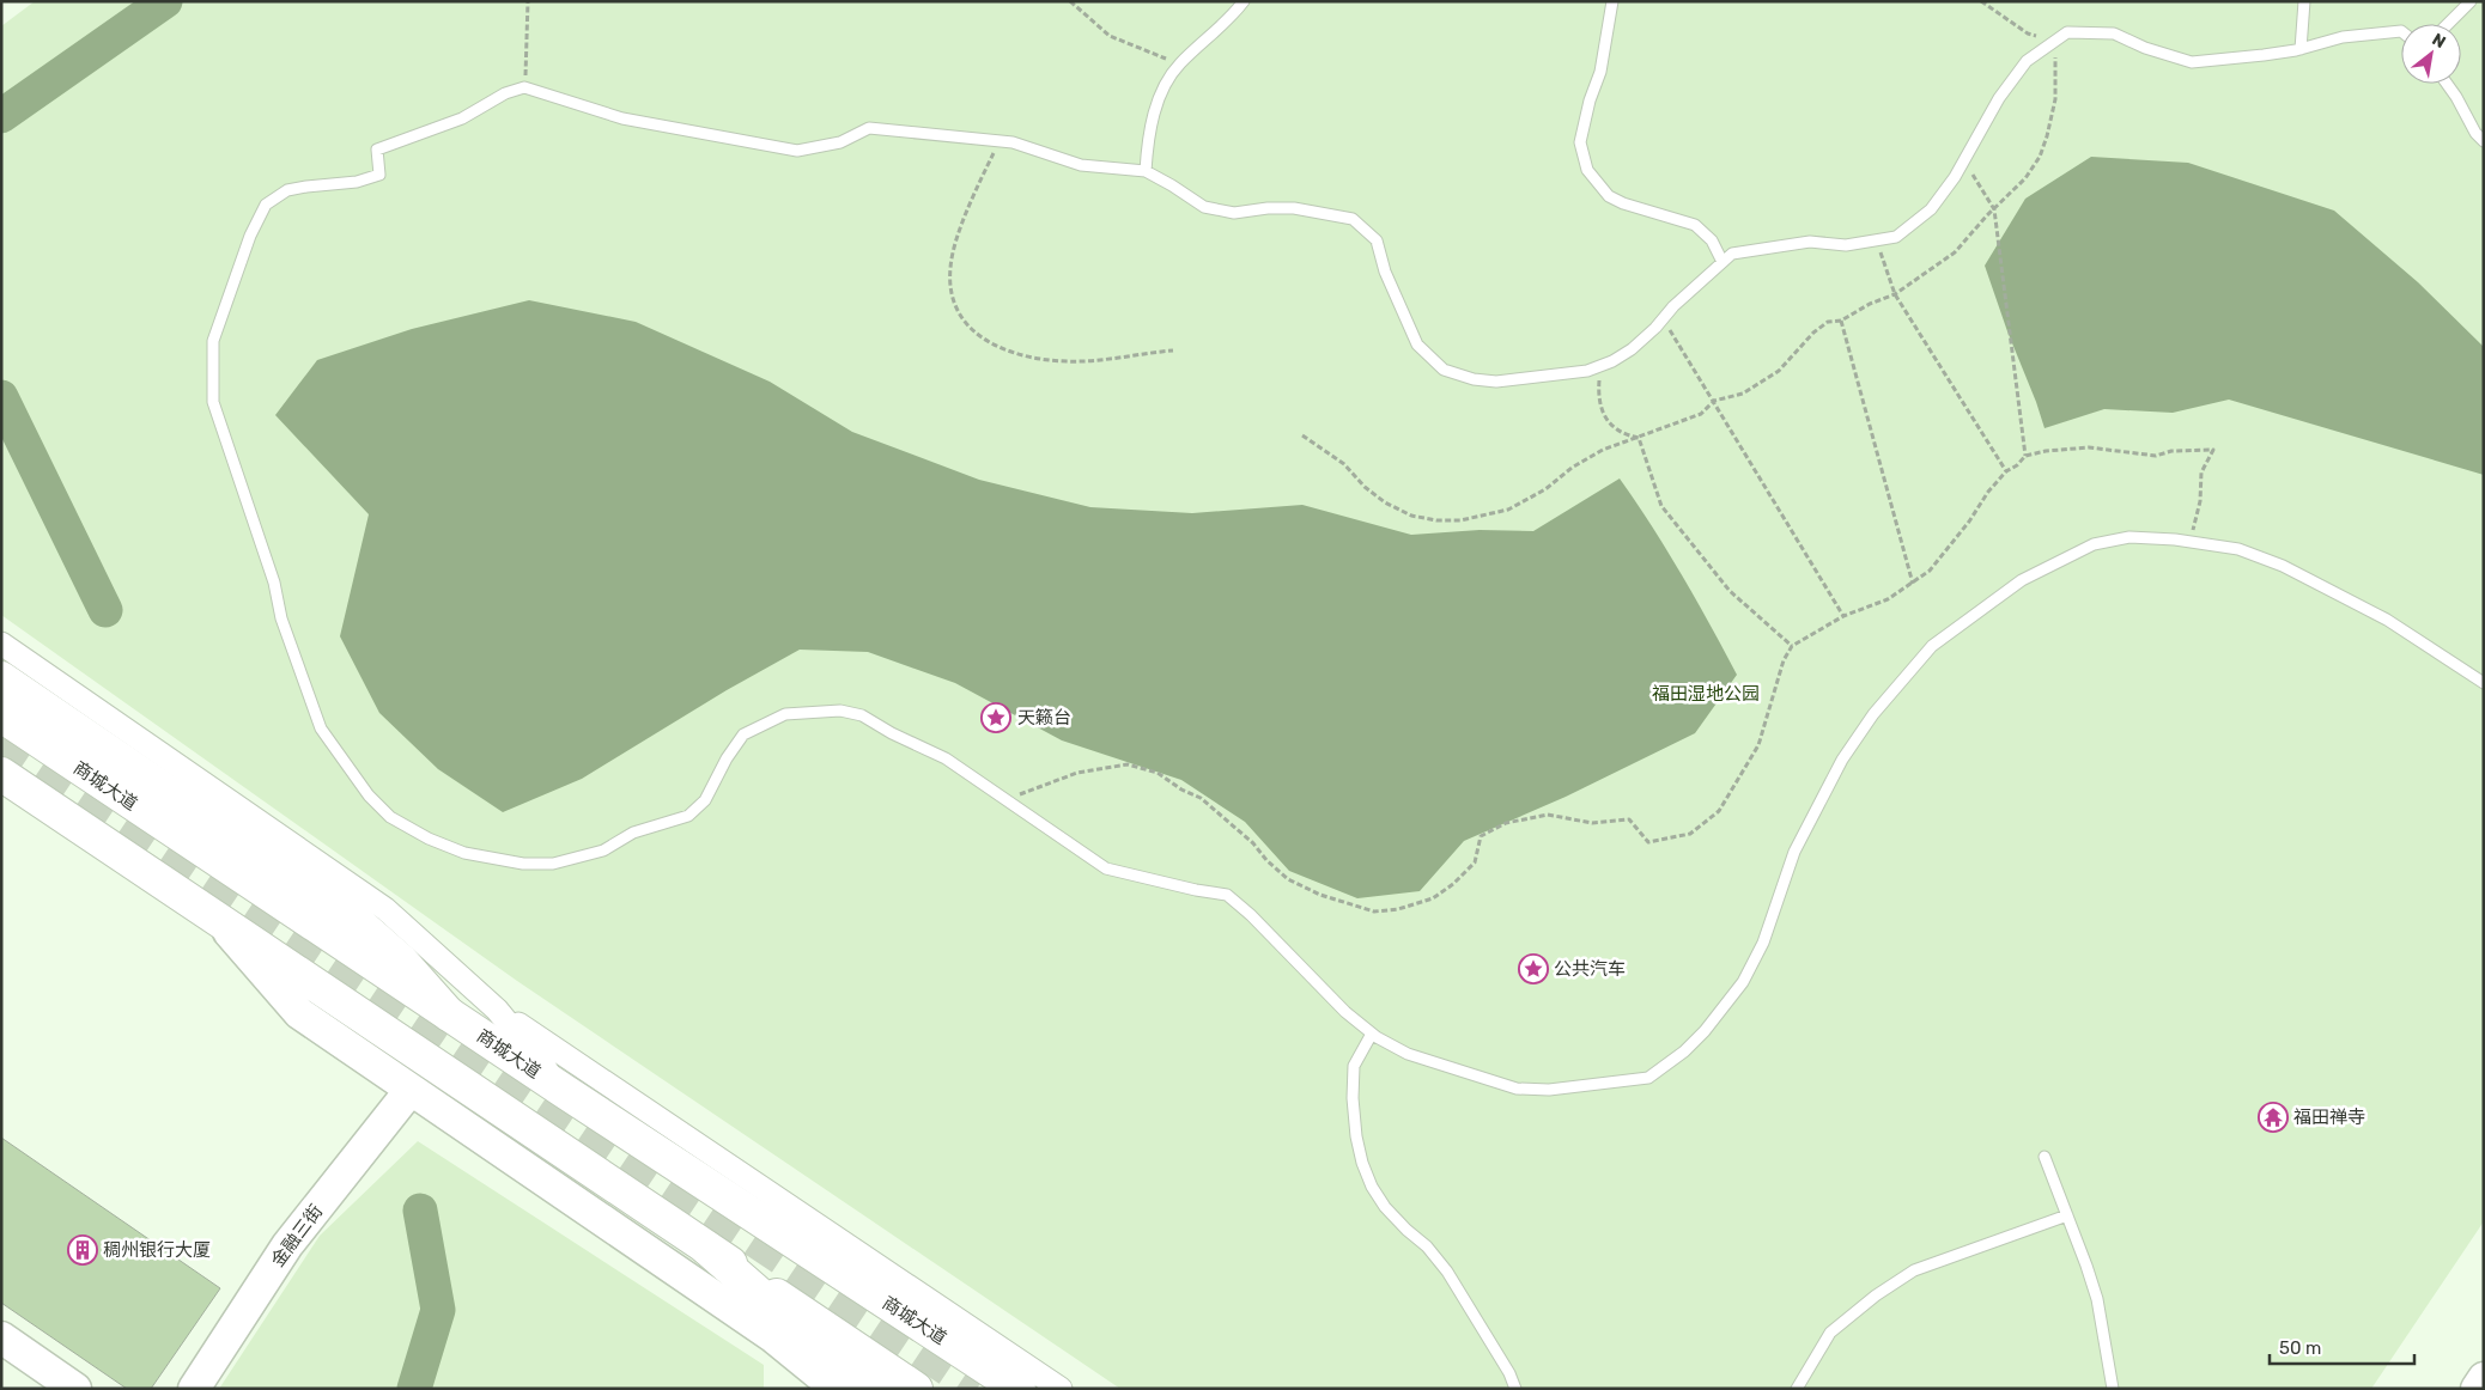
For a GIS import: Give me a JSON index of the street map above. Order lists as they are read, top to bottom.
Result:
{
  "streets": {
    "main road": ["商城大道"],
    "street": ["金融三街"]
  },
  "parks": ["福田湿地公园"],
  "places": {
    "place": ["天籁台", "公共汽车"],
    "temple": ["福田禅寺"],
    "building": ["稠州银行大厦"]
  },
  "scale_bar": "50 m",
  "north": "top right"
}
